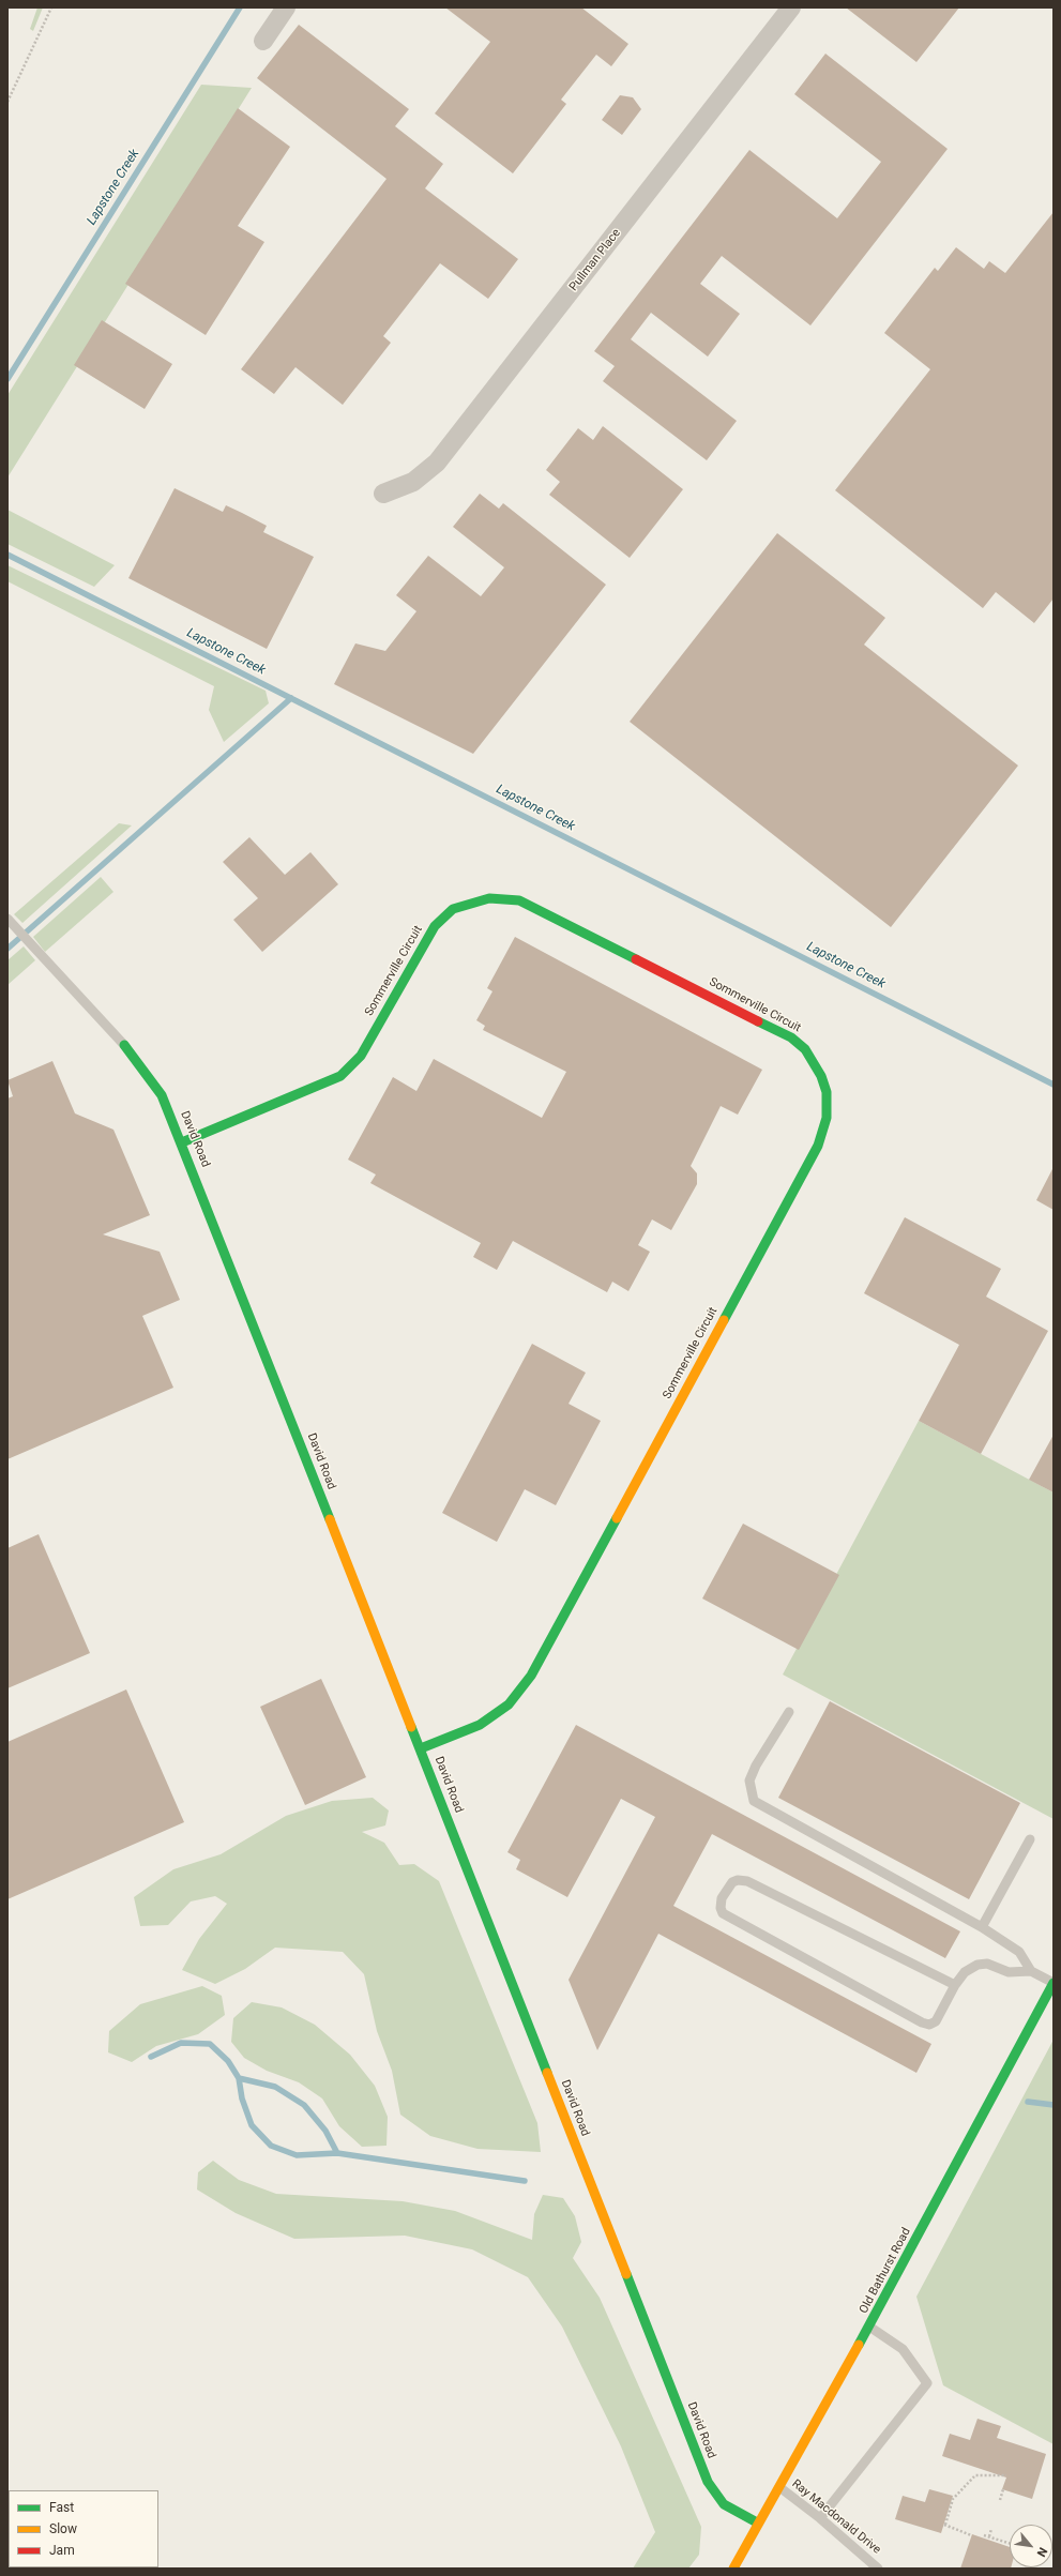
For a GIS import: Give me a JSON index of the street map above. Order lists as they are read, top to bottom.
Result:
{
  "streets": {
    "street": [
      "Pullman Place",
      "Sommerville Circuit",
      "David Road",
      "Old Bathurst Road"
    ],
    "lane": ["Ray Macdonald Drive"]
  },
  "crossings": [
    ["Sommerville Circuit", "David Road"],
    ["David Road", "Old Bathurst Road"],
    ["Old Bathurst Road", "Ray Macdonald Drive"]
  ],
  "water": ["Lapstone Creek"],
  "legend": ["Fast", "Slow", "Jam"],
  "north": "bottom right"
}
